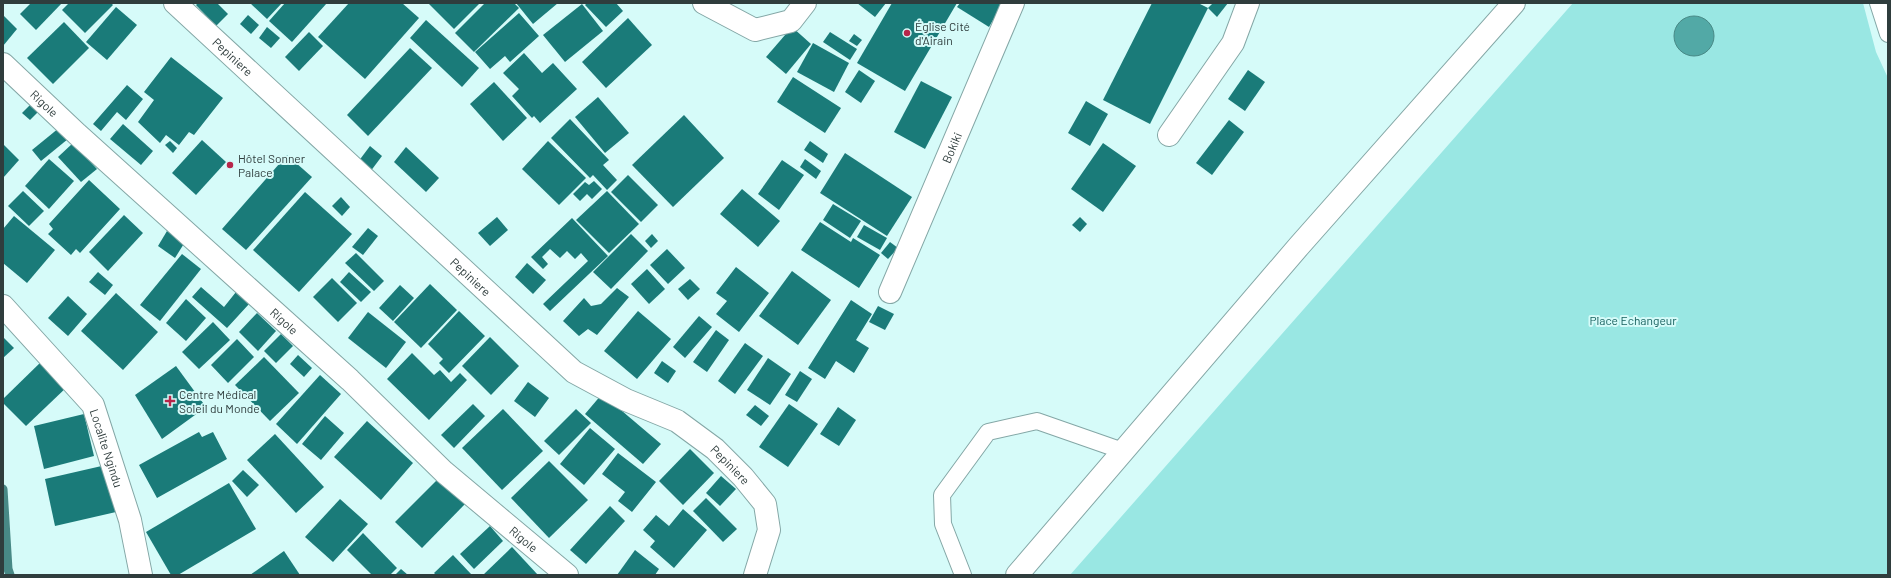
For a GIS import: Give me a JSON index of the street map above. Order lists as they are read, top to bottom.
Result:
{
  "streets": {
    "main road": [
      "Pepiniere",
      "Rigole",
      "Bokiki",
      "Localite Ngindu"
    ]
  },
  "parks": ["Place Echangeur"],
  "places": {
    "other": ["Église Cité d'Airain", "Hôtel Sonner Palace"],
    "health": ["Centre Médical Soleil du Monde"]
  }
}
